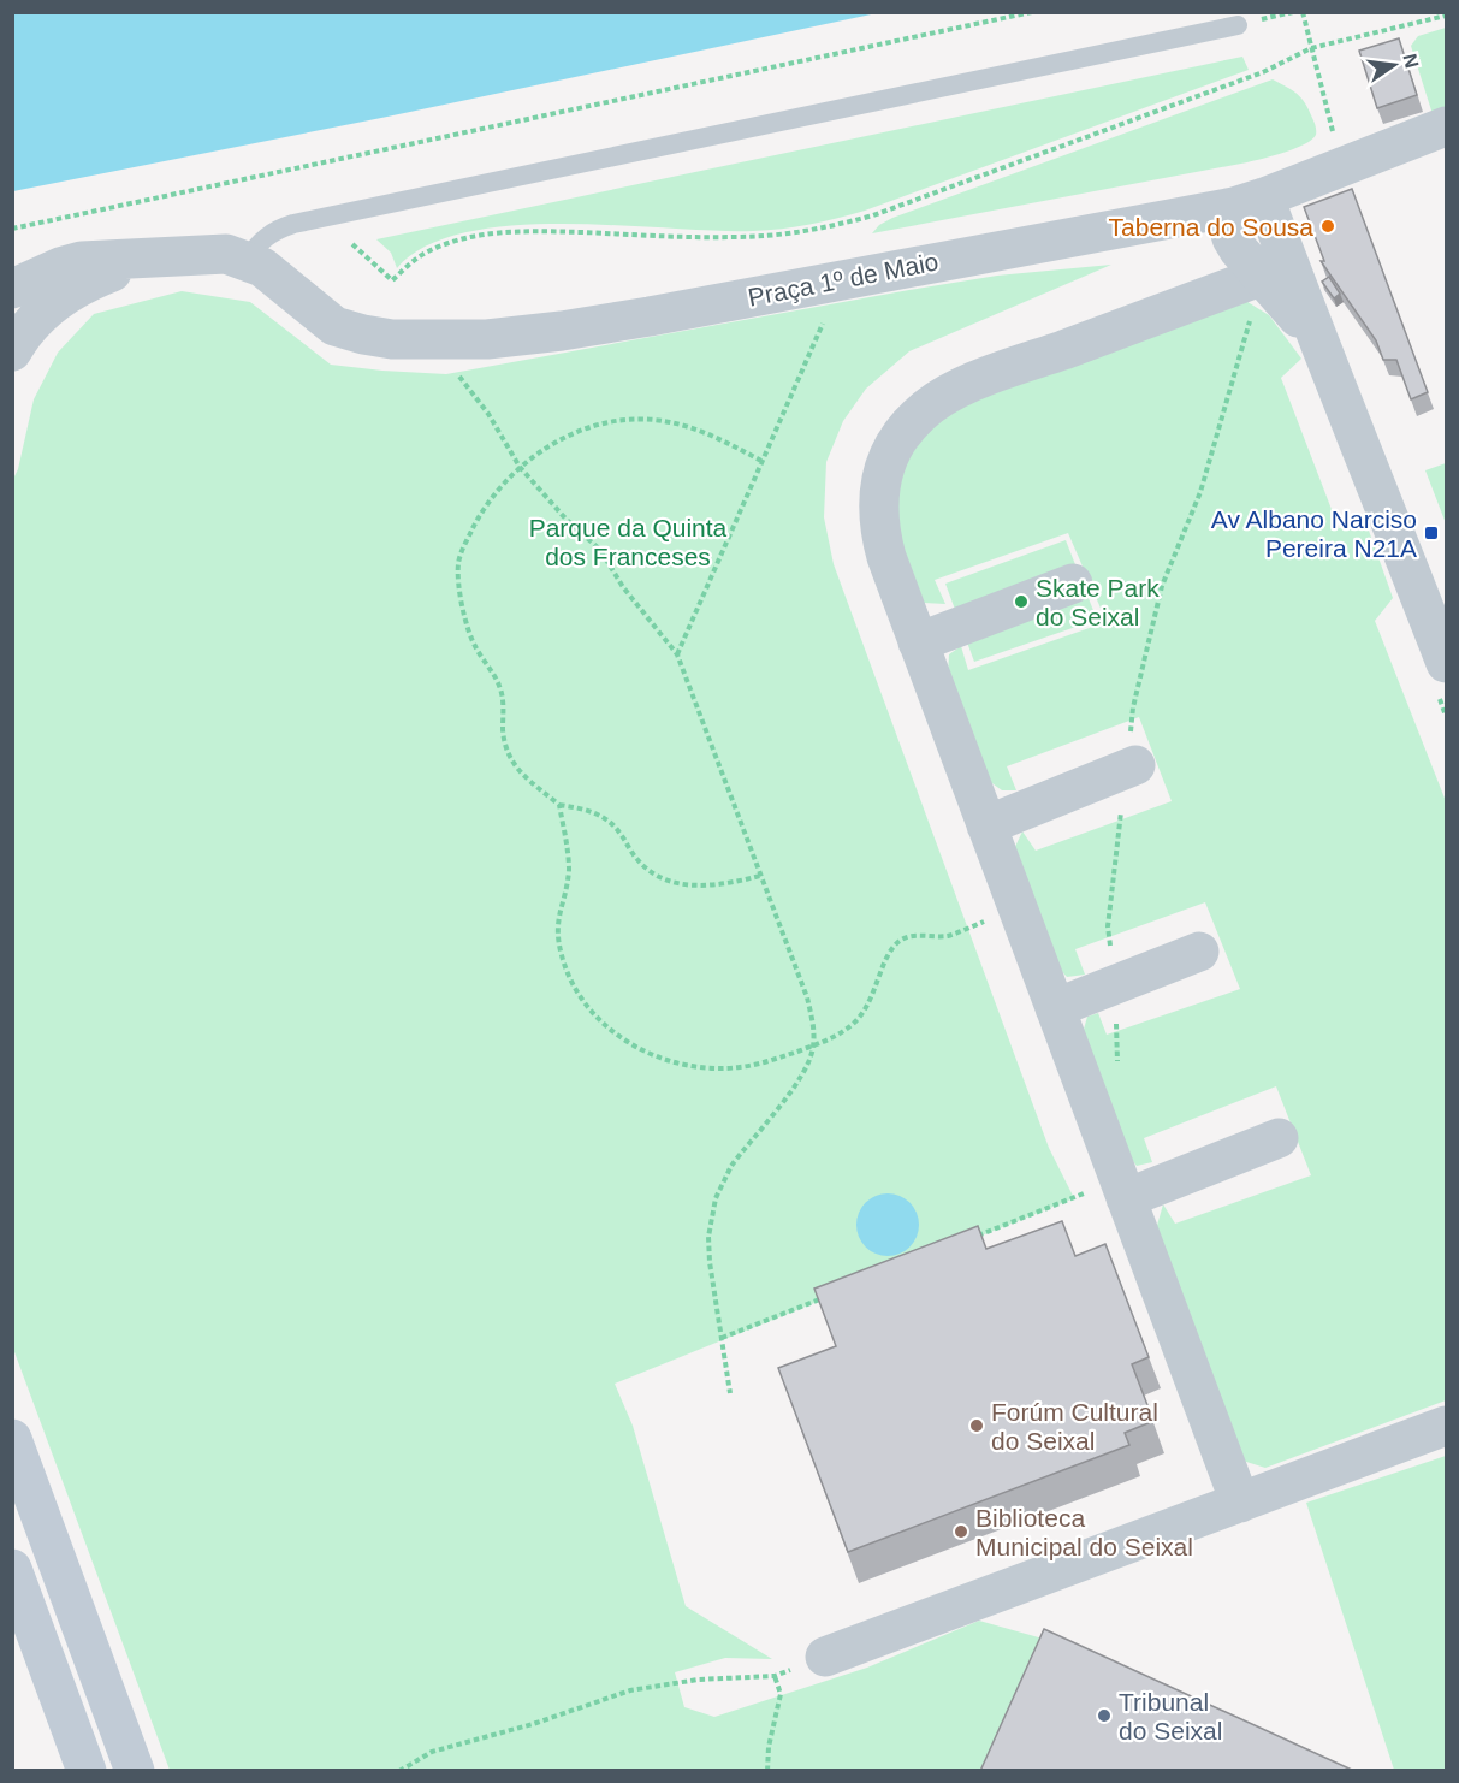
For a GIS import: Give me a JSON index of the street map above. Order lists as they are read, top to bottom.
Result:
{
  "streets": {
    "street": ["Praça 1º de Maio"]
  },
  "parks": ["Parque da Quinta dos Franceses"],
  "places": {
    "other": [
      "Taberna do Sousa",
      "Skate Park do Seixal",
      "Forúm Cultural do Seixal",
      "Biblioteca Municipal do Seixal",
      "Tribunal do Seixal"
    ],
    "transit": ["Av Albano Narciso Pereira N21A"]
  },
  "north": "right"
}
